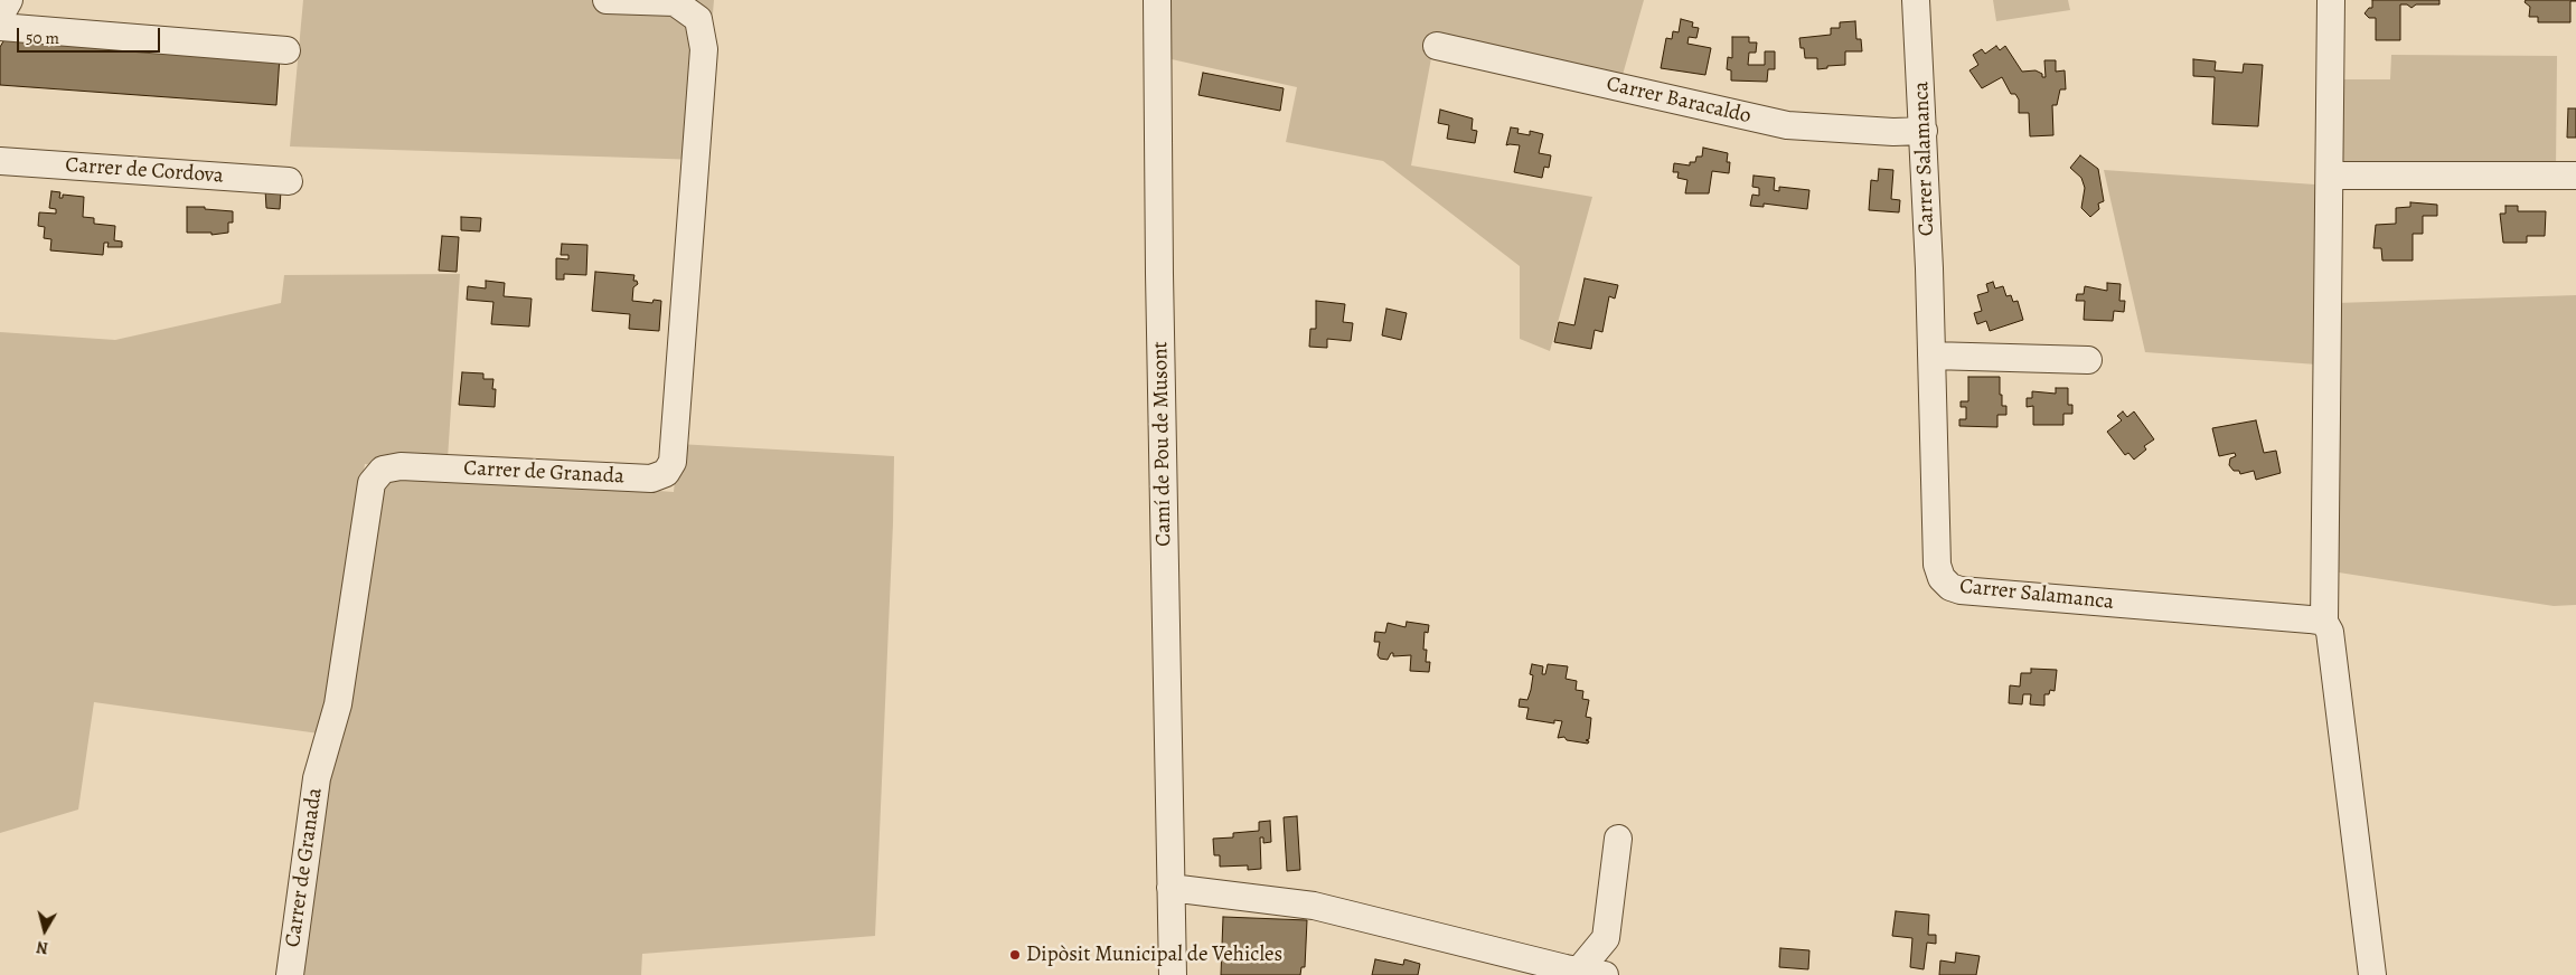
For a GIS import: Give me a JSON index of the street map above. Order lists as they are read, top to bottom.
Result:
{
  "streets": {
    "street": [
      "Carrer Baracaldo",
      "Carrer Salamanca",
      "Carrer de Cordova",
      "Camí de Pou de Musont",
      "Carrer de Granada"
    ]
  },
  "crossings": [
    ["Carrer Baracaldo", "Carrer Salamanca"]
  ],
  "places": ["Dipòsit Municipal de Vehicles"],
  "scale_bar": "50 m",
  "north": "bottom"
}
